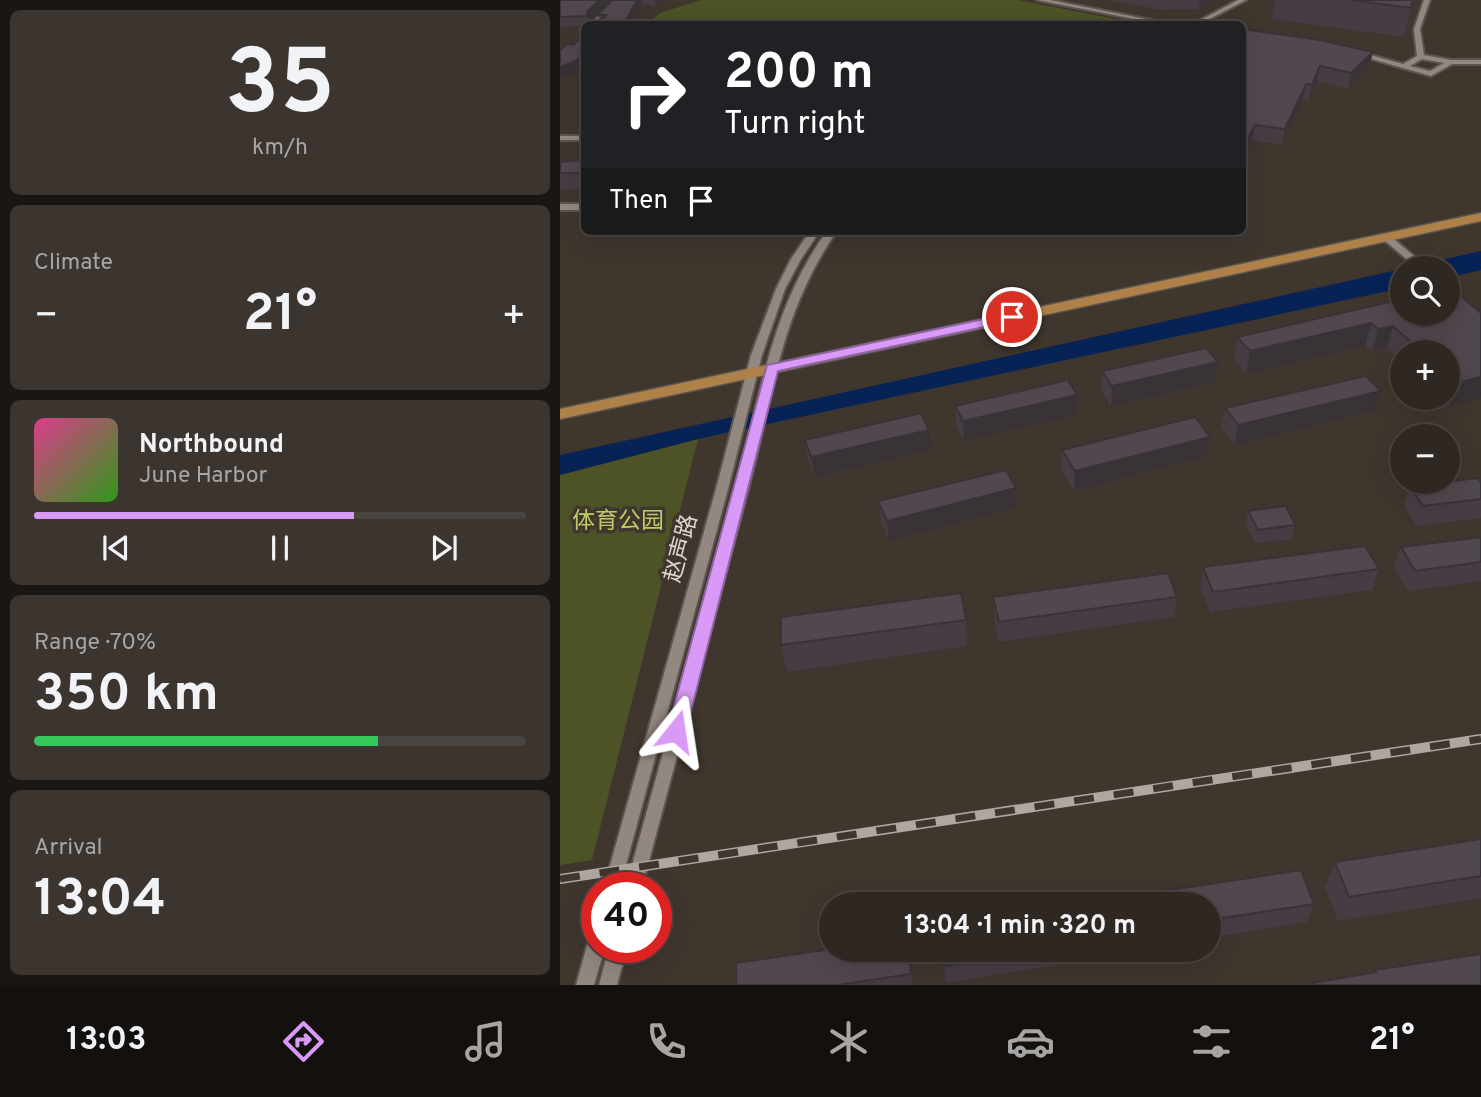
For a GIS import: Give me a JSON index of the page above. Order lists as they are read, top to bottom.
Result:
{
  "streets": {
    "street": ["赵声路"]
  },
  "parks": ["体育公园"],
  "page": {
    "tile": [
      ["35", "km/h"],
      "Climate",
      ["Range · 70%", "350 km"],
      ["Arrival", "13:04"]
    ],
    "turn": ["200 m", "Turn right"],
    "then": "Then",
    "map_buttons": ["+", "−"],
    "heat": ["−", "21°", "+"],
    "song": ["Northbound", "June Harbor"],
    "limit": "40",
    "trip": "13:04 · 1 min · 320 m",
    "tabs": ["13:03", "21°"]
  }
}
